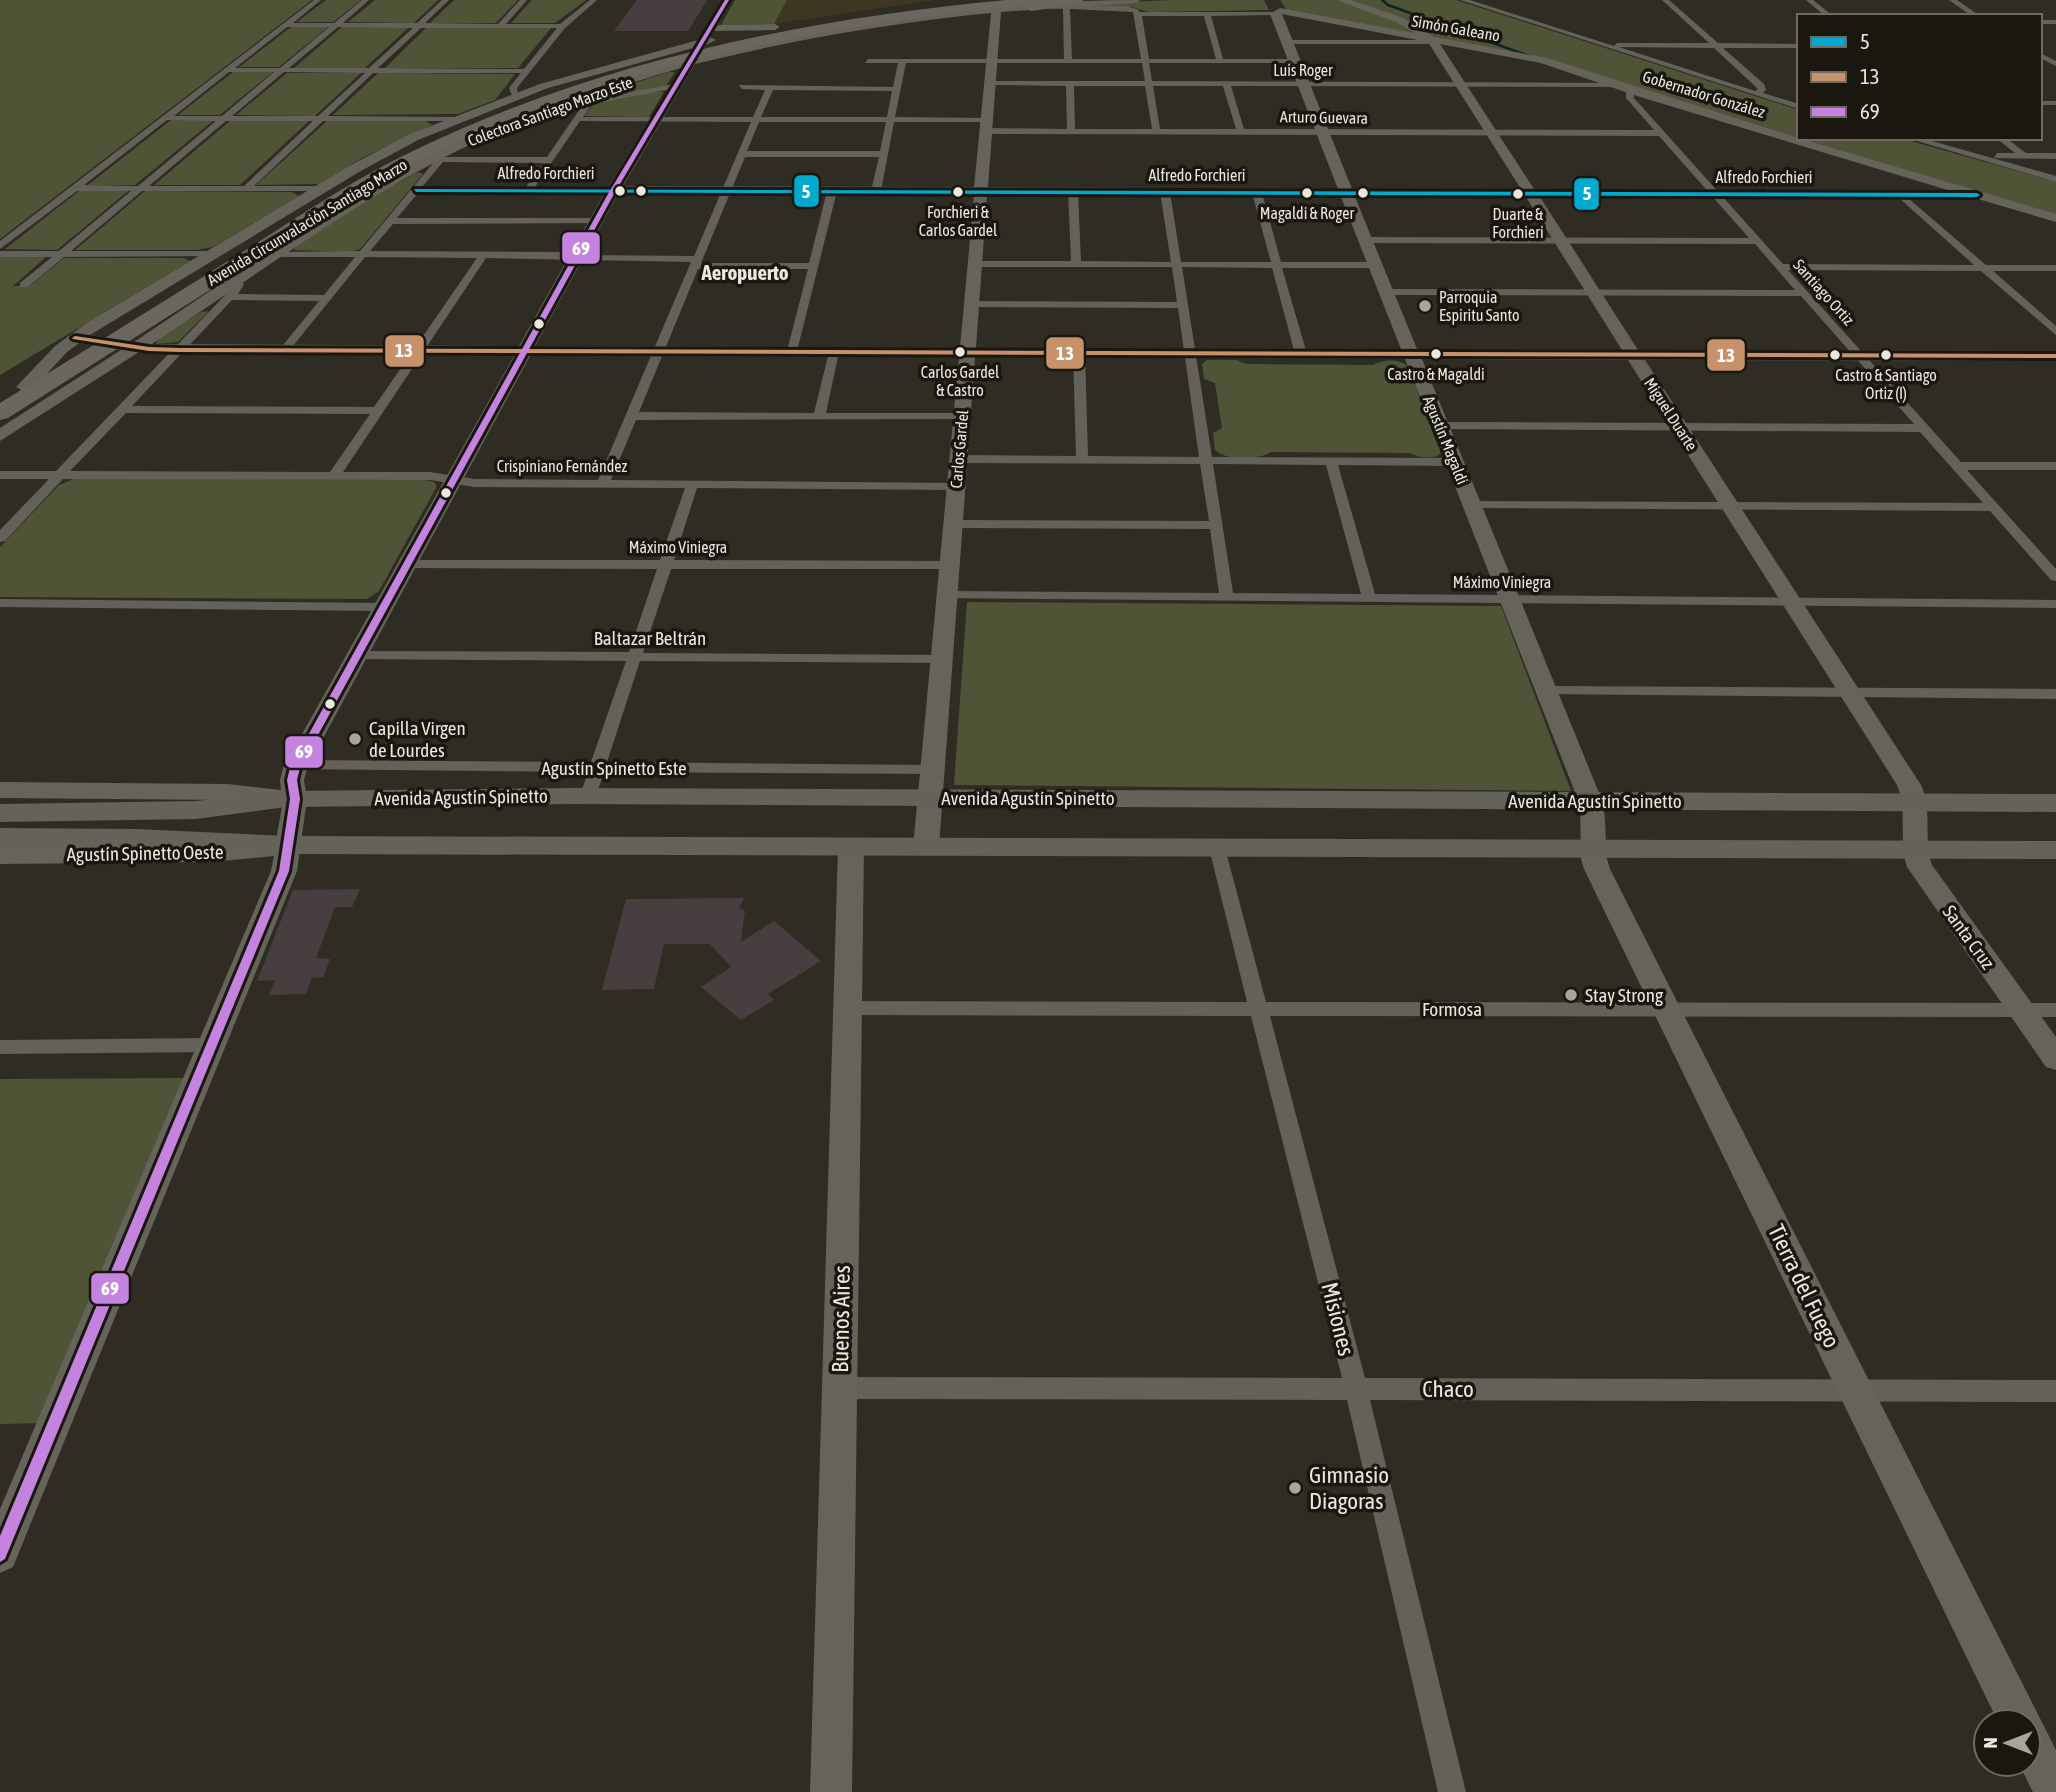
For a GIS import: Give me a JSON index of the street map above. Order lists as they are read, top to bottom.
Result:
{
  "streets": {
    "highway": ["Avenida Circunvalación Santiago Marzo"],
    "main road": ["Avenida Agustín Spinetto"],
    "street": [
      "Simón Galeano",
      "Luis Roger",
      "Gobernador González",
      "Colectora Santiago Marzo Este",
      "Arturo Guevara",
      "Alfredo Forchieri",
      "Santiago Ortiz",
      "Miguel Duarte",
      "Agustín Magaldi",
      "Carlos Gardel",
      "Crispiniano Fernández",
      "Máximo Viniegra",
      "Baltazar Beltrán",
      "Agustín Spinetto Este",
      "Agustín Spinetto Oeste",
      "Santa Cruz",
      "Formosa",
      "Tierra del Fuego",
      "Buenos Aires",
      "Misiones",
      "Chaco"
    ]
  },
  "crossings": [
    ["Simón Galeano", "Gobernador González"],
    ["Simón Galeano", "Miguel Duarte"],
    ["Simón Galeano", "Agustín Magaldi"],
    ["Luis Roger", "Gobernador González"],
    ["Luis Roger", "Miguel Duarte"],
    ["Luis Roger", "Agustín Magaldi"],
    ["Luis Roger", "Carlos Gardel"],
    ["Gobernador González", "Alfredo Forchieri"],
    ["Gobernador González", "Santiago Ortiz"],
    ["Colectora Santiago Marzo Este", "Avenida Circunvalación Santiago Marzo"],
    ["Colectora Santiago Marzo Este", "Carlos Gardel"],
    ["Arturo Guevara", "Santiago Ortiz"],
    ["Arturo Guevara", "Miguel Duarte"],
    ["Arturo Guevara", "Agustín Magaldi"],
    ["Arturo Guevara", "Carlos Gardel"],
    ["Alfredo Forchieri", "Santiago Ortiz"],
    ["Alfredo Forchieri", "Miguel Duarte"],
    ["Alfredo Forchieri", "Agustín Magaldi"],
    ["Alfredo Forchieri", "Carlos Gardel"],
    ["Avenida Circunvalación Santiago Marzo", "Carlos Gardel"],
    ["Miguel Duarte", "Máximo Viniegra"],
    ["Miguel Duarte", "Avenida Agustín Spinetto"],
    ["Miguel Duarte", "Santa Cruz"],
    ["Agustín Magaldi", "Máximo Viniegra"],
    ["Agustín Magaldi", "Avenida Agustín Spinetto"],
    ["Agustín Magaldi", "Tierra del Fuego"],
    ["Carlos Gardel", "Crispiniano Fernández"],
    ["Carlos Gardel", "Máximo Viniegra"],
    ["Carlos Gardel", "Baltazar Beltrán"],
    ["Carlos Gardel", "Agustín Spinetto Este"],
    ["Carlos Gardel", "Avenida Agustín Spinetto"],
    ["Avenida Agustín Spinetto", "Santa Cruz"],
    ["Santa Cruz", "Formosa"],
    ["Formosa", "Tierra del Fuego"],
    ["Formosa", "Buenos Aires"],
    ["Formosa", "Misiones"],
    ["Tierra del Fuego", "Chaco"],
    ["Buenos Aires", "Chaco"],
    ["Misiones", "Chaco"]
  ],
  "districts": ["Aeropuerto"],
  "places": [
    "Forchieri & Carlos Gardel",
    "Magaldi & Roger",
    "Duarte & Forchieri",
    "Parroquia Espiritu Santo",
    "Carlos Gardel & Castro",
    "Castro & Magaldi",
    "Castro & Santiago Ortiz (I)",
    "Capilla Virgen de Lourdes",
    "Stay Strong",
    "Gimnasio Diagoras"
  ],
  "lines": ["transit line 69", "transit line 5", "transit line 13"],
  "legend": ["5", "13", "69"],
  "north": "left"
}
